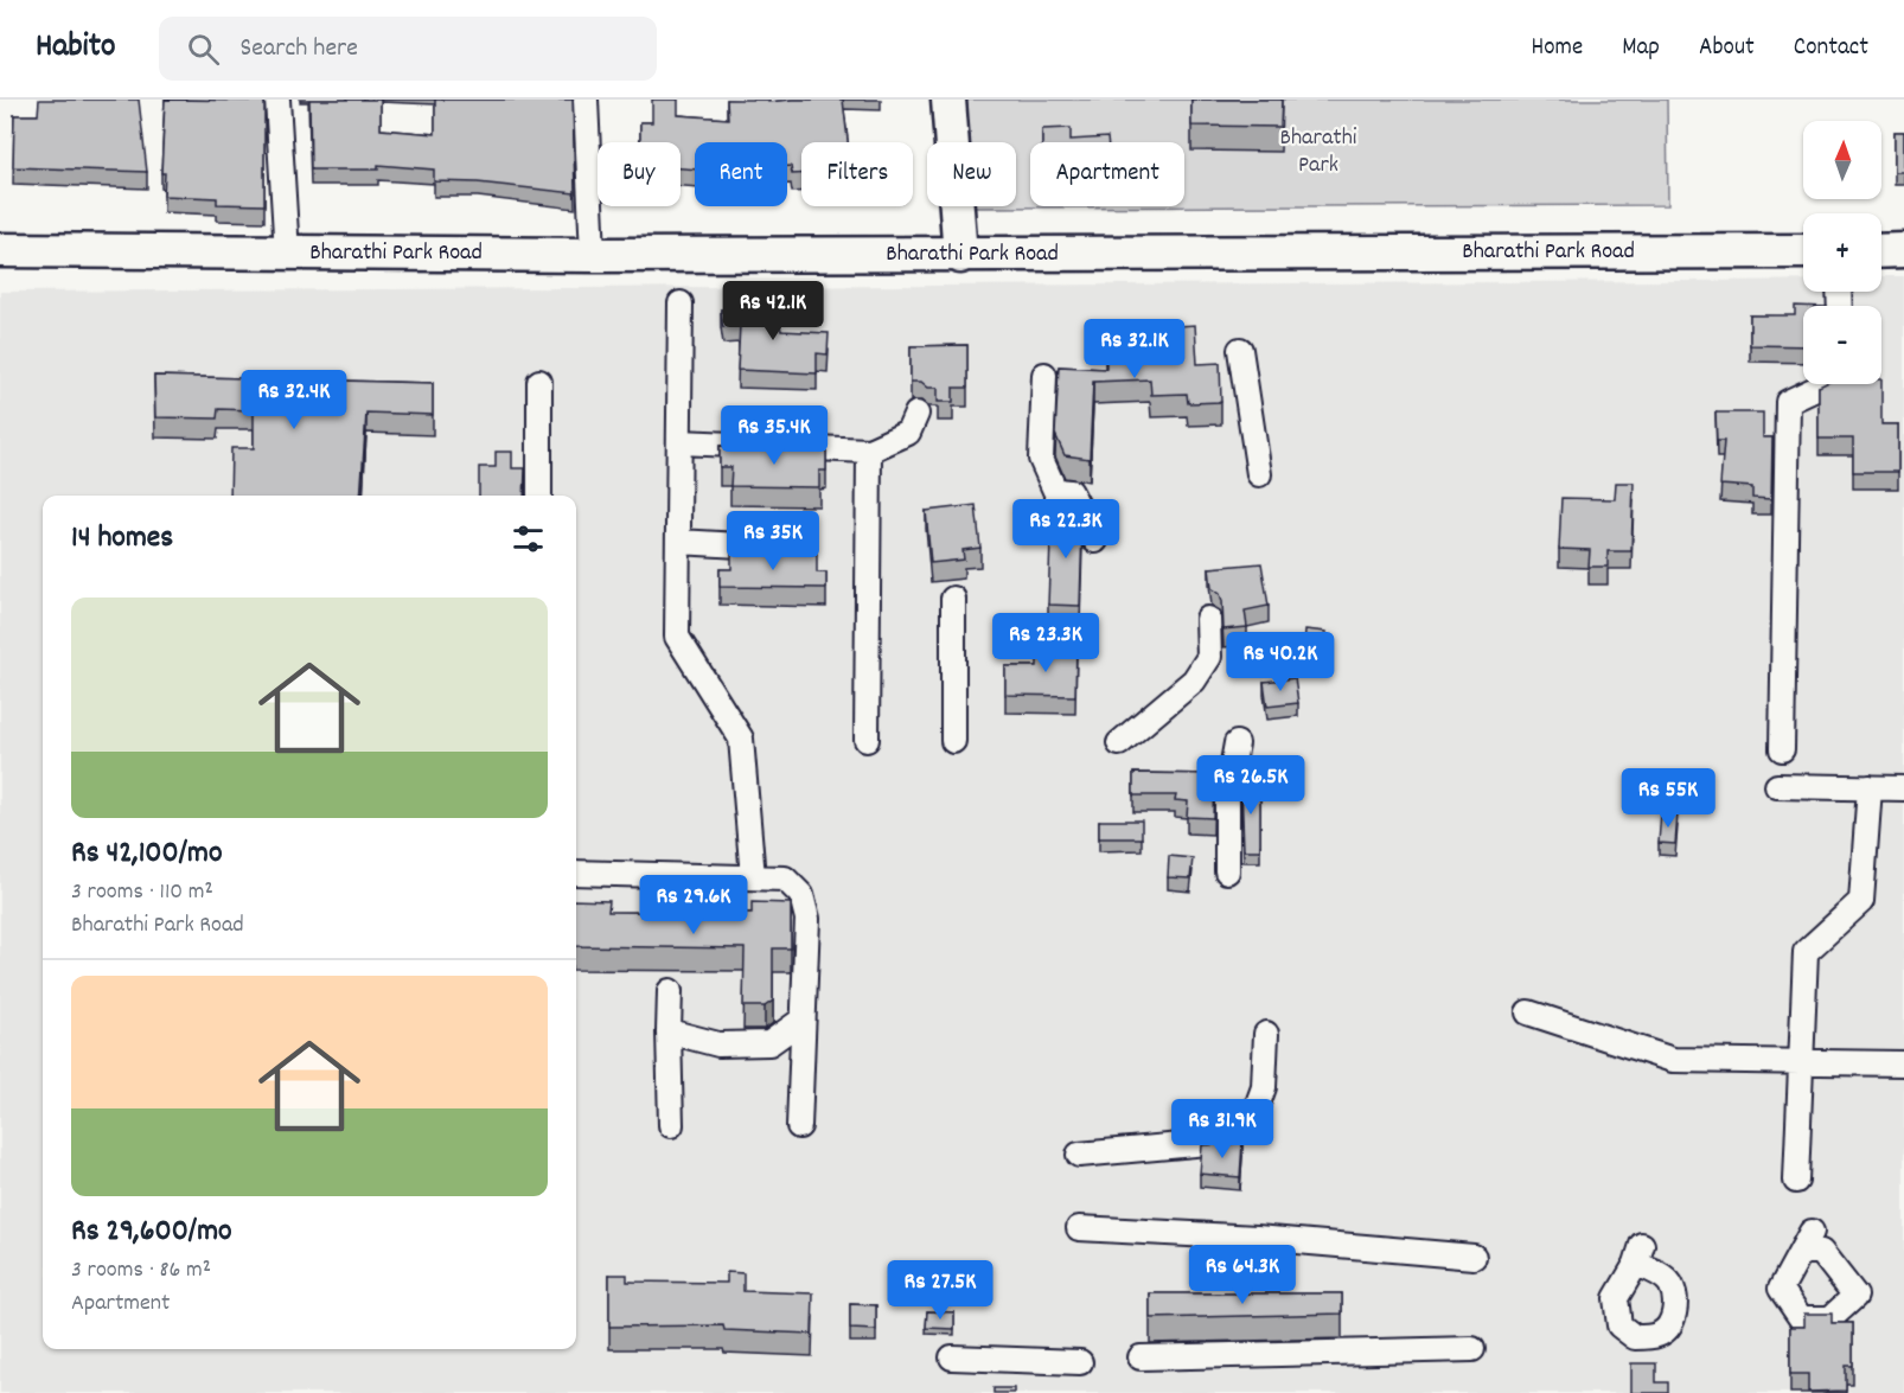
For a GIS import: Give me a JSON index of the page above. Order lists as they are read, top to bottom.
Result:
{
  "streets": {
    "main road": ["Bharathi Park Road"]
  },
  "parks": ["Bharathi Park"],
  "north": "top",
  "page": {
    "header": "Habito",
    "search": "Search here",
    "nav": [
      "Home",
      "Map",
      "About",
      "Contact"
    ],
    "map_buttons": ["+", "−"],
    "chip": [
      "Buy",
      "Rent",
      "Filters",
      "New",
      "Apartment"
    ],
    "price": [
      "Rs 42.1K",
      "Rs 32.1K",
      "Rs 32.4K",
      "Rs 35.4K",
      "Rs 22.3K",
      "Rs 35K",
      "Rs 23.3K",
      "Rs 40.2K",
      "Rs 26.5K",
      "Rs 55K",
      "Rs 29.6K",
      "Rs 31.9K",
      "Rs 64.3K",
      "Rs 27.5K"
    ],
    "heading": "14 homes",
    "list": [
      {
        "name": "Rs 42,100/mo",
        "note": "3 rooms · 110 m² · Bharathi Park Road"
      },
      {
        "name": "Rs 29,600/mo",
        "note": "3 rooms · 86 m² · Apartment"
      }
    ]
  }
}
